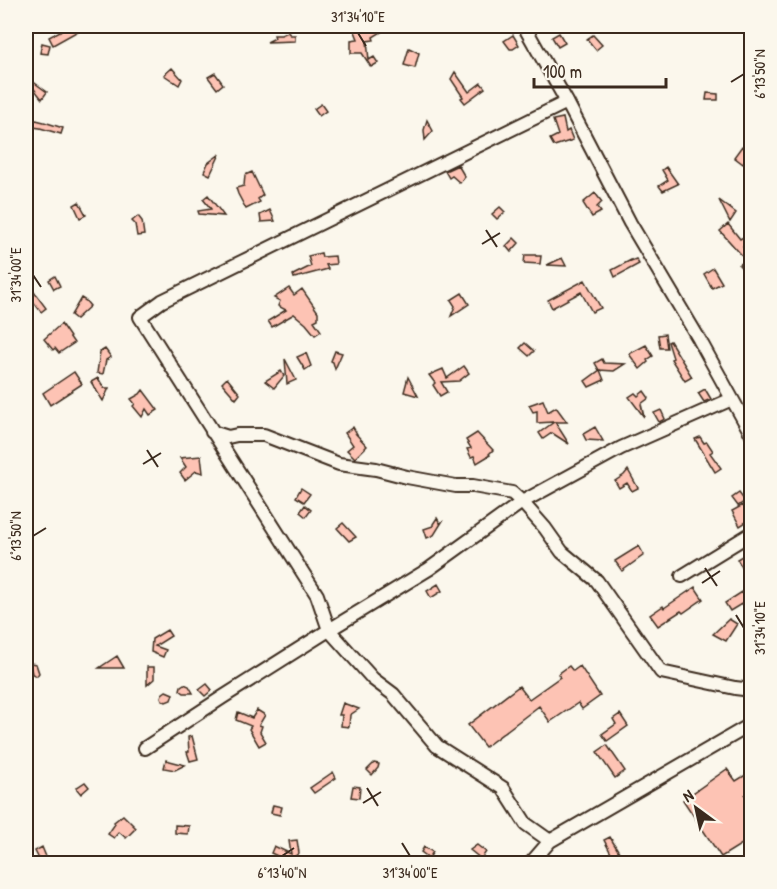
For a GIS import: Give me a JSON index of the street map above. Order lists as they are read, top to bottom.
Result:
{
  "scale_bar": "100 m",
  "north": "top left",
  "coordinates": [
    "31°34'10\"E",
    "6°13'50\"N",
    "31°34'00\"E",
    "6°13'40\"N"
  ]
}
